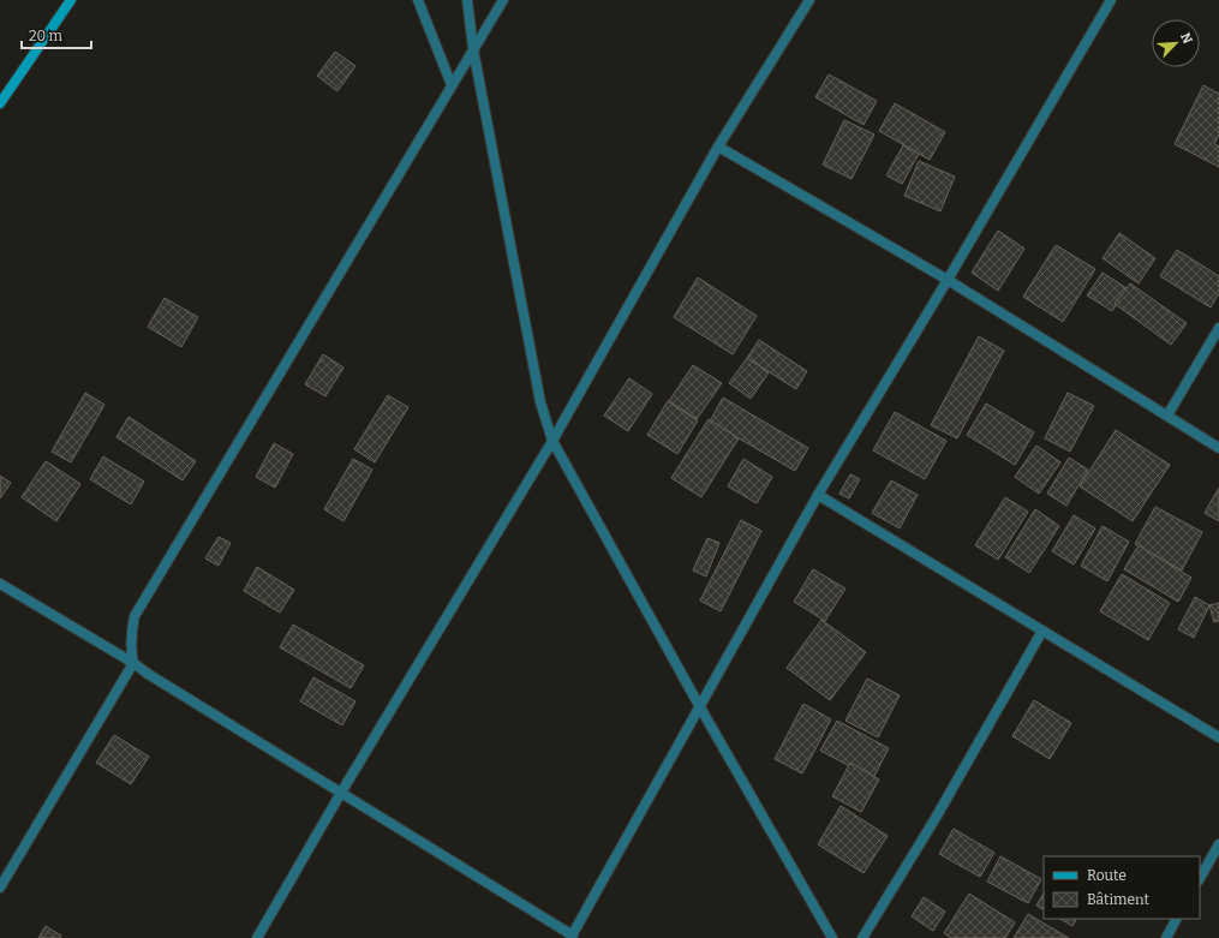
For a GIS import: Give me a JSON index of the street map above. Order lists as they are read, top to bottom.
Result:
{
  "legend": ["Route", "Bâtiment"],
  "scale_bar": "20 m",
  "north": "top right"
}
